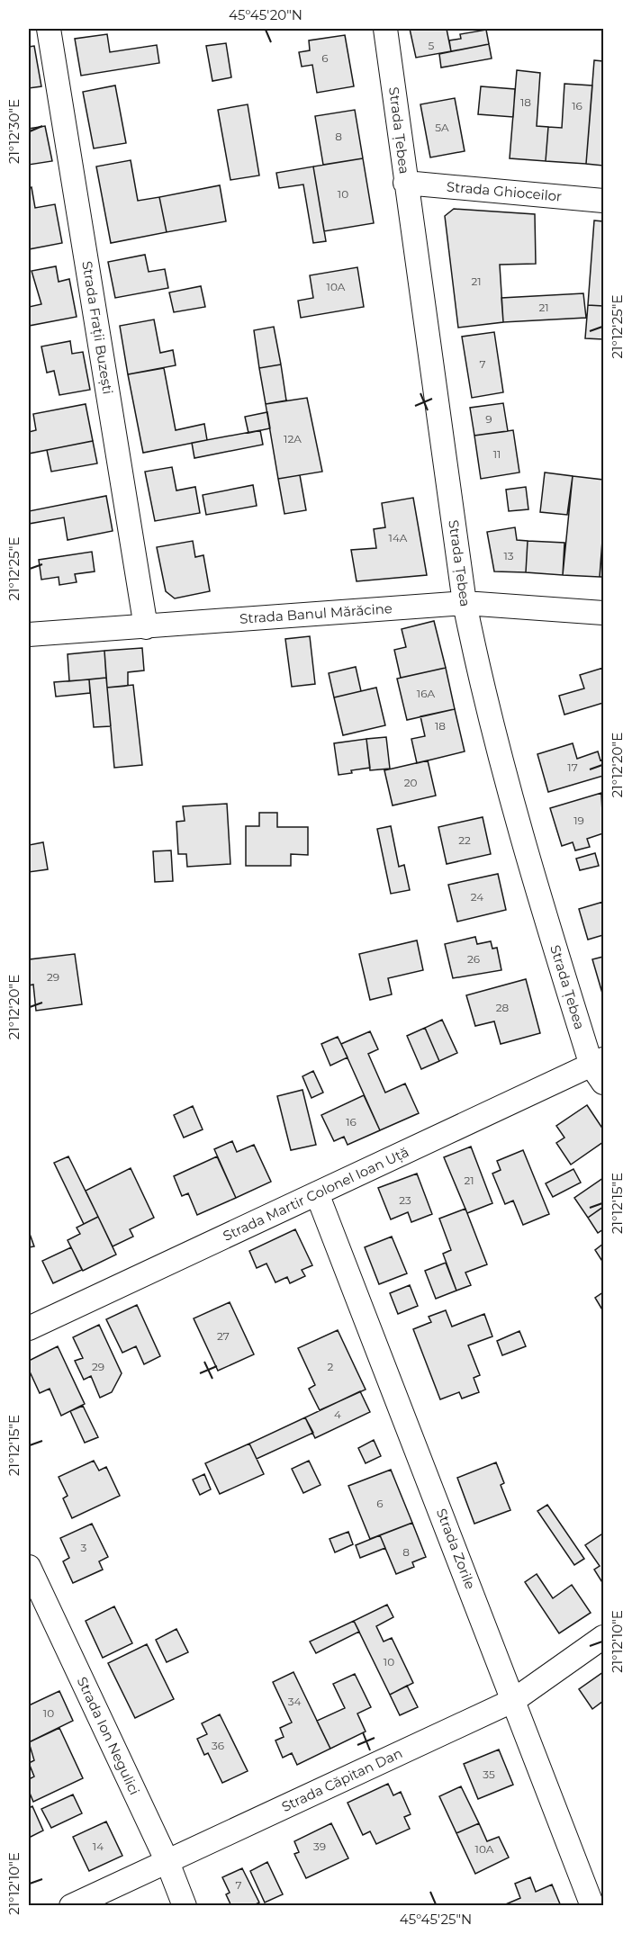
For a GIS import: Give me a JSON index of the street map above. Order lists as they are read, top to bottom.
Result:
{
  "streets": {
    "street": [
      "Strada Țebea",
      "Strada Ghioceilor",
      "Strada Frații Buzești",
      "Strada Banul Mărăcine",
      "Strada Martir Colonel Ioan Uță",
      "Strada Zorile",
      "Strada Ion Negulici",
      "Strada Căpitan Dan"
    ]
  },
  "crossings": [
    ["Strada Țebea", "Strada Ghioceilor"],
    ["Strada Țebea", "Strada Banul Mărăcine"],
    ["Strada Țebea", "Strada Martir Colonel Ioan Uță"],
    ["Strada Frații Buzești", "Strada Banul Mărăcine"],
    ["Strada Martir Colonel Ioan Uță", "Strada Zorile"],
    ["Strada Zorile", "Strada Căpitan Dan"],
    ["Strada Ion Negulici", "Strada Căpitan Dan"]
  ],
  "house_numbers": [
    "5",
    "6",
    "18",
    "16",
    "5A",
    "8",
    "10",
    "21",
    "10A",
    "21",
    "7",
    "9",
    "12A",
    "11",
    "14A",
    "13",
    "16A",
    "18",
    "17",
    "20",
    "19",
    "22",
    "24",
    "26",
    "29",
    "28",
    "16",
    "21",
    "23",
    "27",
    "29",
    "2",
    "4",
    "6",
    "3",
    "8",
    "10",
    "34",
    "10",
    "36",
    "35",
    "14",
    "39",
    "10A",
    "7"
  ],
  "coordinates": [
    "45°45'20\"N",
    "21°12'30\"E",
    "21°12'25\"E",
    "21°12'20\"E",
    "21°12'15\"E",
    "21°12'10\"E",
    "45°45'25\"N"
  ]
}
